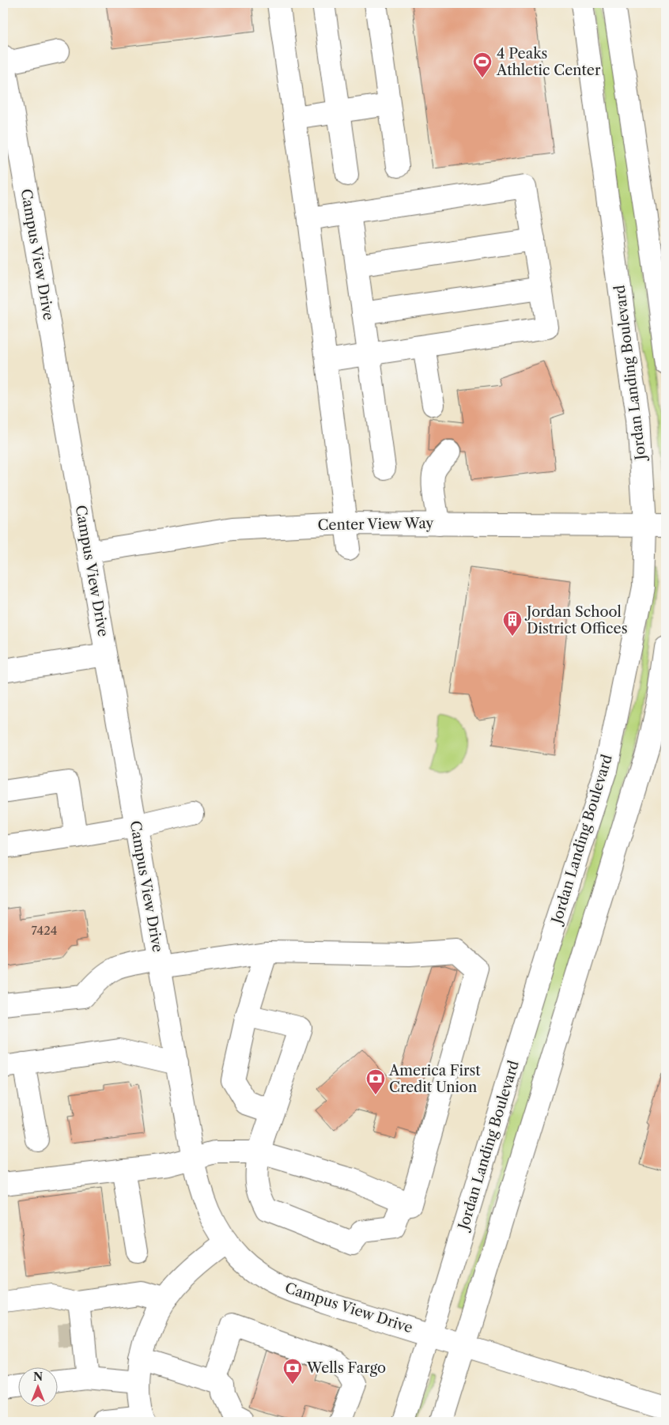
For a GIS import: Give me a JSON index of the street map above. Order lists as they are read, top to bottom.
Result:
{
  "streets": {
    "main road": ["Campus View Drive", "Jordan Landing Boulevard", "Center View Way"]
  },
  "crossings": [
    ["Campus View Drive", "Jordan Landing Boulevard"],
    ["Campus View Drive", "Center View Way"],
    ["Jordan Landing Boulevard", "Center View Way"]
  ],
  "places": {
    "sports": ["4 Peaks Athletic Center"],
    "building": ["Jordan School District Offices"],
    "bank": ["America First Credit Union", "Wells Fargo"]
  },
  "house_numbers": ["7424"],
  "north": "top"
}
